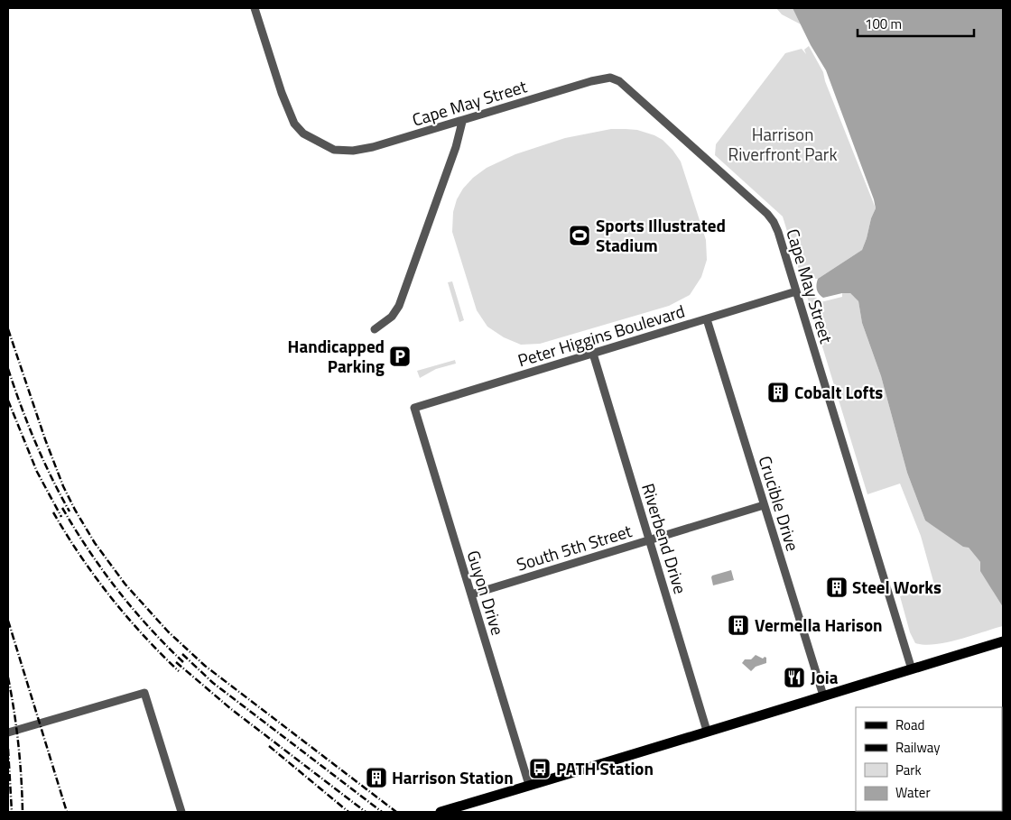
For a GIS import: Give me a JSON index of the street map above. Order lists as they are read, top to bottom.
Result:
{
  "streets": {
    "street": [
      "Cape May Street",
      "Peter Higgins Boulevard",
      "Crucible Drive",
      "Riverbend Drive",
      "South 5th Street",
      "Guyon Drive"
    ]
  },
  "crossings": [
    ["Cape May Street", "Peter Higgins Boulevard"],
    ["Peter Higgins Boulevard", "Crucible Drive"],
    ["Peter Higgins Boulevard", "Riverbend Drive"],
    ["Peter Higgins Boulevard", "Guyon Drive"],
    ["Crucible Drive", "South 5th Street"],
    ["Riverbend Drive", "South 5th Street"],
    ["South 5th Street", "Guyon Drive"]
  ],
  "parks": ["Harrison Riverfront Park"],
  "places": {
    "sports": ["Sports Illustrated Stadium"],
    "parking": ["Handicapped Parking"],
    "building": [
      "Cobalt Lofts",
      "Steel Works",
      "Vermella Harison",
      "Harrison Station"
    ],
    "restaurant": ["Joia"],
    "bus stop": ["PATH Station"]
  },
  "legend": [
    "Road",
    "Railway",
    "Park",
    "Water"
  ],
  "scale_bar": "100 m"
}
